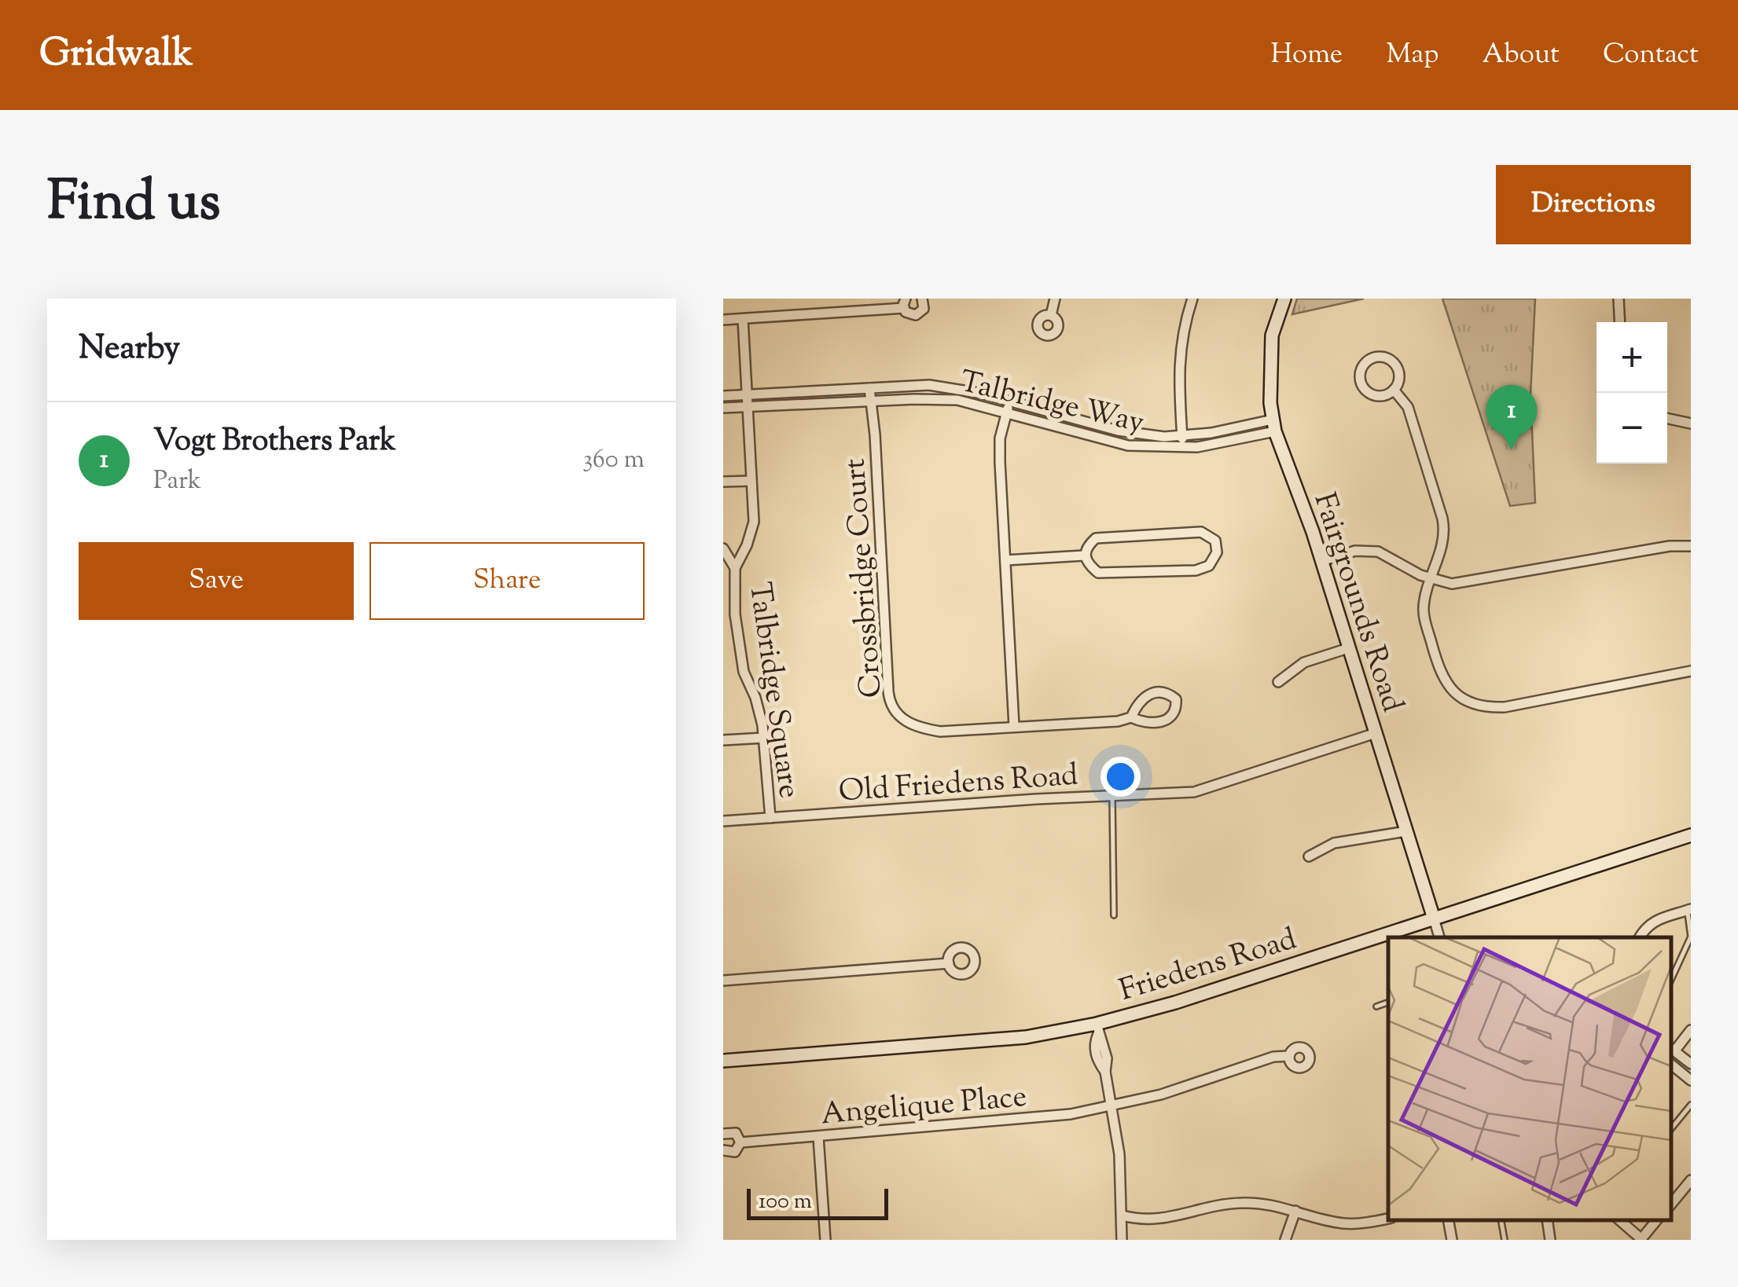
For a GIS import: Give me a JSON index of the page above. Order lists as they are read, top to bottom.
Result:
{
  "streets": {
    "main road": ["Fairgrounds Road", "Friedens Road"],
    "street": [
      "Talbridge Way",
      "Crossbridge Court",
      "Talbridge Square",
      "Old Friedens Road",
      "Angelique Place"
    ]
  },
  "crossings": [
    ["Talbridge Way", "Crossbridge Court"],
    ["Talbridge Way", "Fairgrounds Road"],
    ["Talbridge Way", "Talbridge Square"],
    ["Fairgrounds Road", "Old Friedens Road"],
    ["Fairgrounds Road", "Friedens Road"],
    ["Talbridge Square", "Old Friedens Road"]
  ],
  "scale_bar": "100 m",
  "page": {
    "header": "Gridwalk",
    "nav": [
      "Home",
      "Map",
      "About",
      "Contact"
    ],
    "title": "Find us",
    "buttons": [
      "Directions",
      ["Save", "Share"]
    ],
    "heading": "Nearby",
    "map_buttons": ["+", "−"],
    "pins": "1",
    "list": [
      {
        "mark": "1",
        "name": "Vogt Brothers Park",
        "note": "Park",
        "value": "360 m"
      }
    ],
    "scale": "100 m"
  }
}
